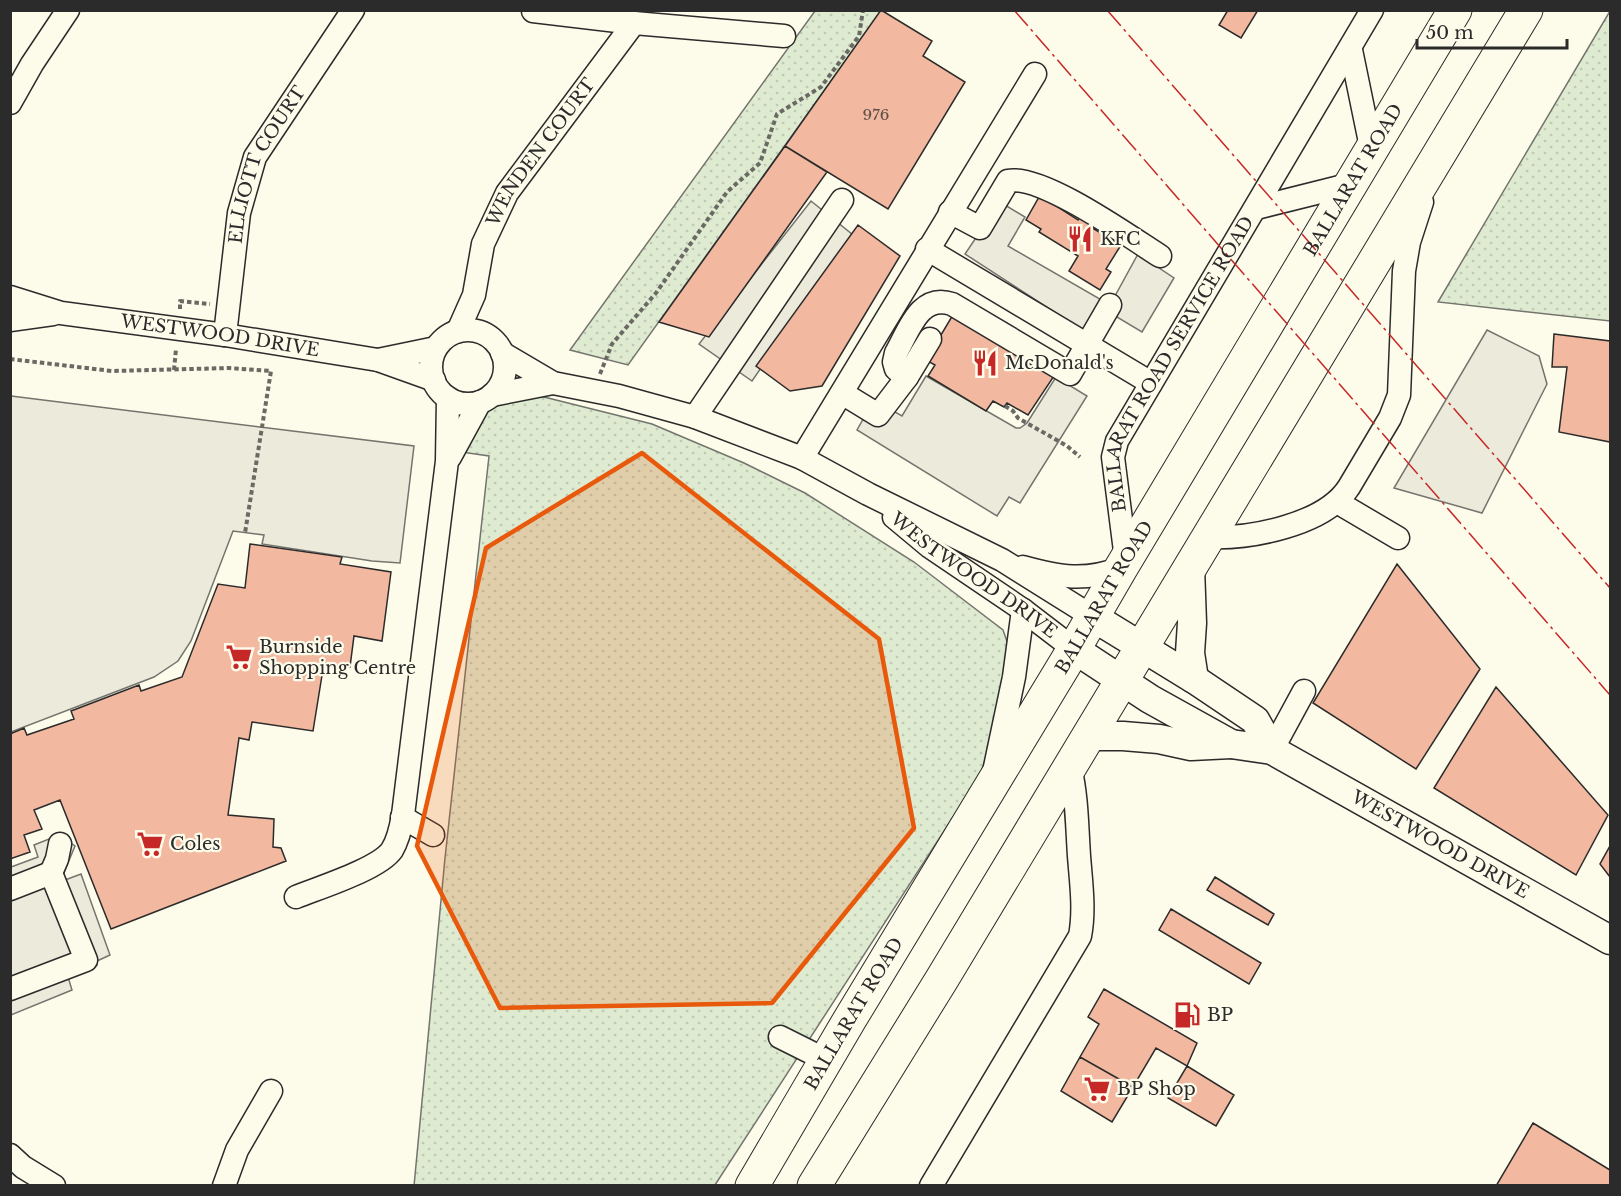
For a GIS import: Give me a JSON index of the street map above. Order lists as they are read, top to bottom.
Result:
{
  "streets": {
    "highway": ["BALLARAT ROAD"],
    "main road": ["WESTWOOD DRIVE"],
    "street": ["WENDEN COURT", "ELLIOTT COURT", "BALLARAT ROAD SERVICE ROAD"]
  },
  "crossings": [
    ["WENDEN COURT", "WESTWOOD DRIVE"],
    ["ELLIOTT COURT", "WESTWOOD DRIVE"],
    ["BALLARAT ROAD", "WESTWOOD DRIVE"],
    ["BALLARAT ROAD", "BALLARAT ROAD SERVICE ROAD"]
  ],
  "places": {
    "restaurant": ["KFC", "McDonald's"],
    "supermarket": ["Burnside Shopping Centre", "Coles", "BP Shop"],
    "fuel station": ["BP"]
  },
  "house_numbers": ["976"],
  "scale_bar": "50 m"
}
